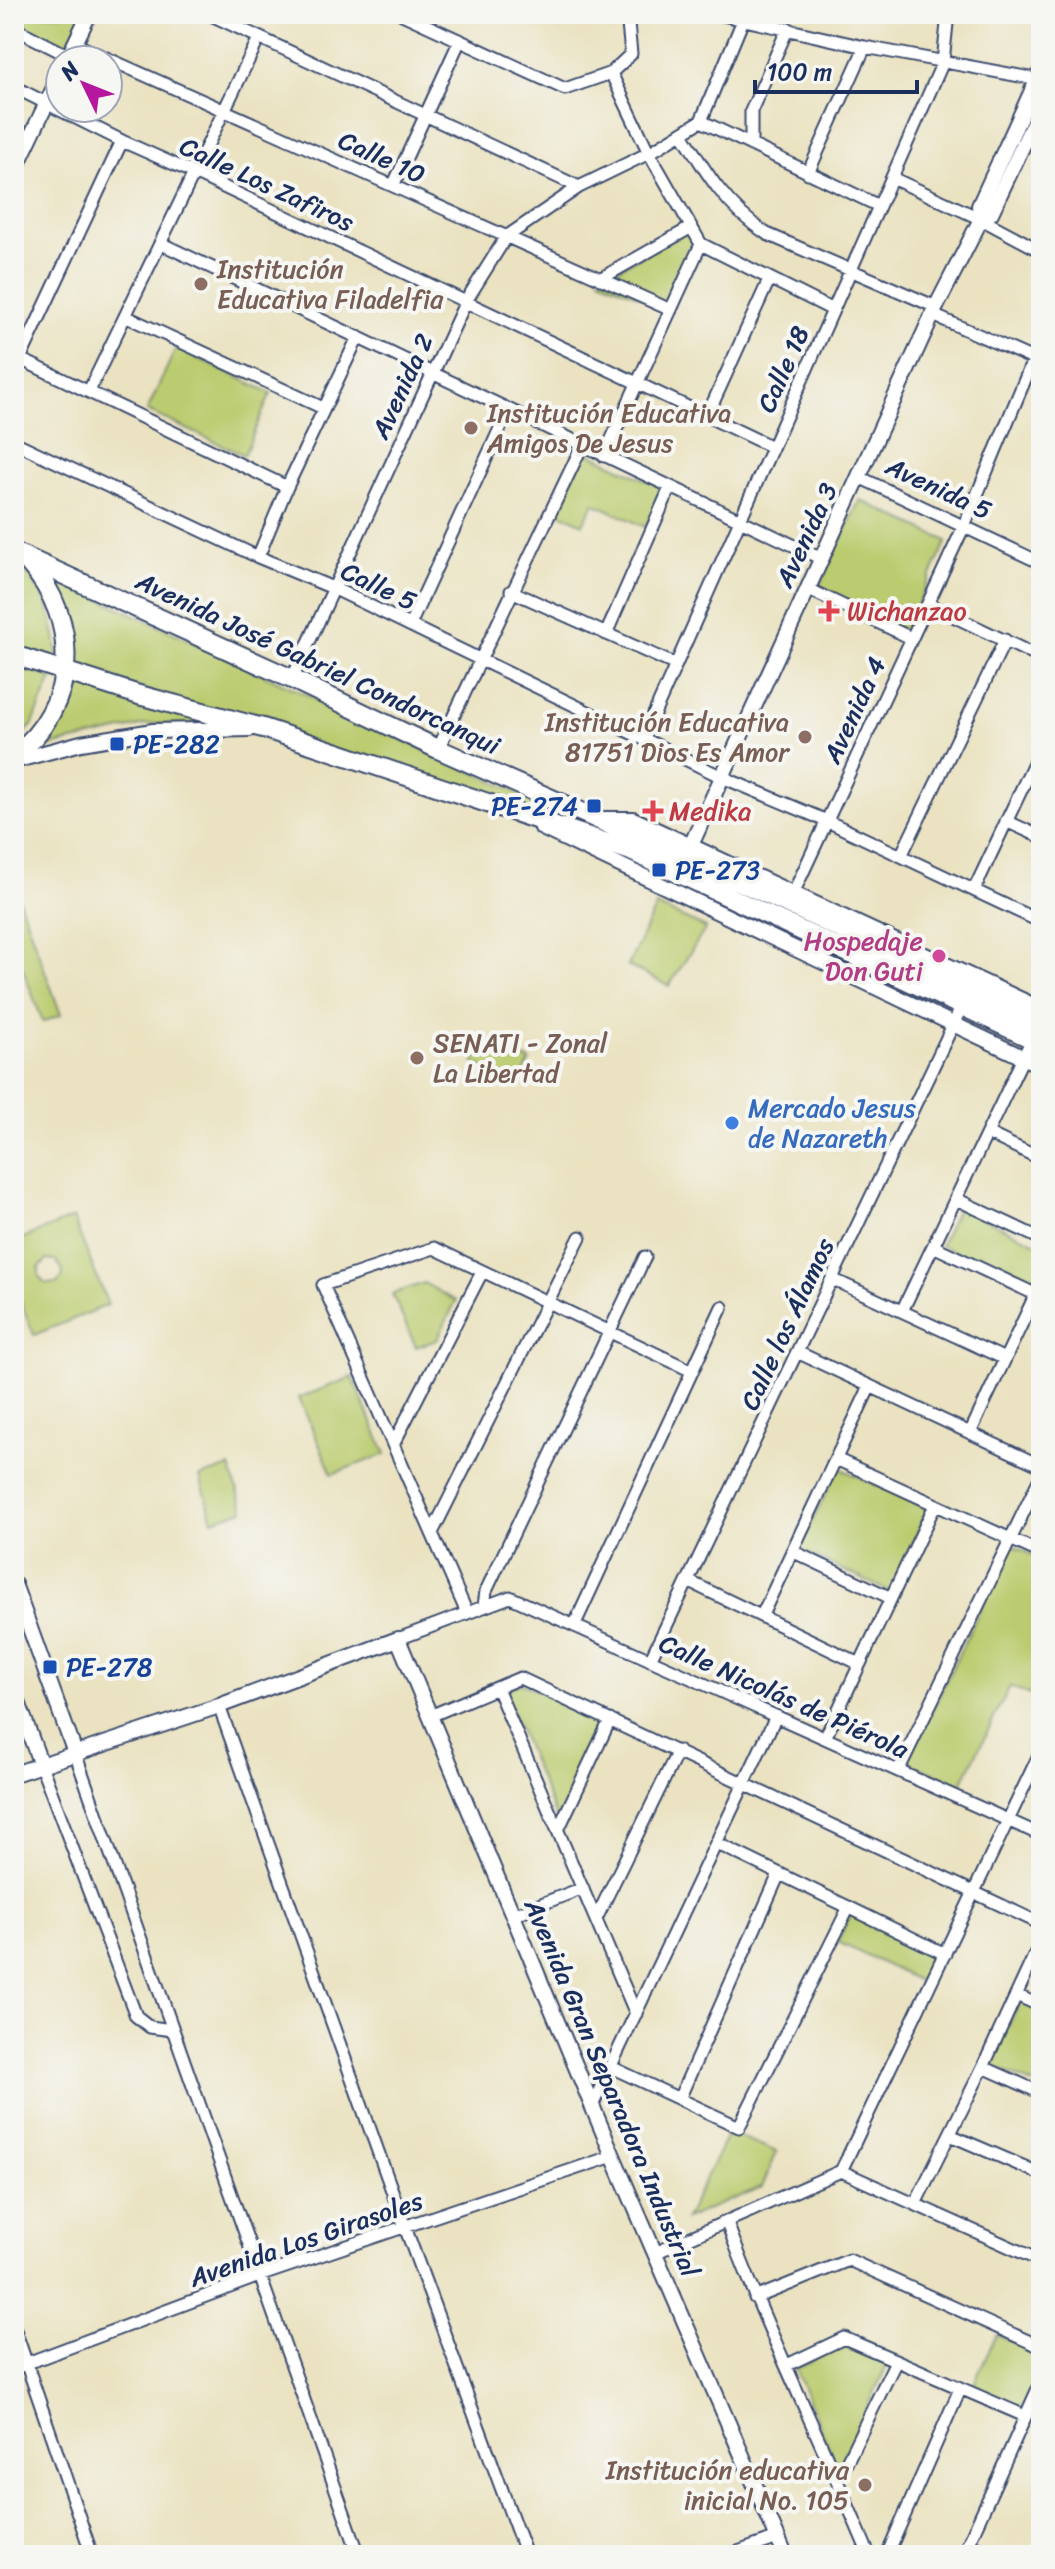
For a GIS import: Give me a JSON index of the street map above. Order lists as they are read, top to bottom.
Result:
{
  "streets": {
    "highway": ["Avenida José Gabriel Condorcanqui"],
    "street": [
      "Calle 10",
      "Calle Los Zafiros",
      "Calle 18",
      "Avenida 2",
      "Avenida 5",
      "Avenida 3",
      "Calle 5",
      "Avenida 4",
      "Calle los Álamos",
      "Calle Nicolás de Piérola",
      "Avenida Gran Separadora Industrial",
      "Avenida Los Girasoles"
    ]
  },
  "crossings": [
    ["Calle 10", "Avenida 2"],
    ["Calle Los Zafiros", "Calle 18"],
    ["Calle Los Zafiros", "Avenida 2"],
    ["Calle 18", "Calle 5"],
    ["Avenida 2", "Calle 5"],
    ["Avenida 2", "Avenida José Gabriel Condorcanqui"],
    ["Avenida 5", "Avenida 3"],
    ["Avenida 5", "Avenida 4"],
    ["Avenida 3", "Calle 5"],
    ["Avenida 3", "Avenida José Gabriel Condorcanqui"],
    ["Calle 5", "Avenida 4"],
    ["Avenida José Gabriel Condorcanqui", "Avenida 4"],
    ["Avenida José Gabriel Condorcanqui", "Calle los Álamos"],
    ["Calle los Álamos", "Calle Nicolás de Piérola"],
    ["Avenida Gran Separadora Industrial", "Avenida Los Girasoles"]
  ],
  "places": {
    "other": [
      "Institución Educativa Filadelfia",
      "Institución Educativa Amigos De Jesus",
      "Institución Educativa 81751 Dios Es Amor",
      "Hospedaje Don Guti",
      "SENATI - Zonal La Libertad",
      "Mercado Jesus de Nazareth",
      "Institución educativa inicial No. 105"
    ],
    "health": ["Wichanzao", "Medika"],
    "transit": [
      "PE-282",
      "PE-274",
      "PE-273",
      "PE-278"
    ]
  },
  "scale_bar": "100 m",
  "north": "top left"
}
